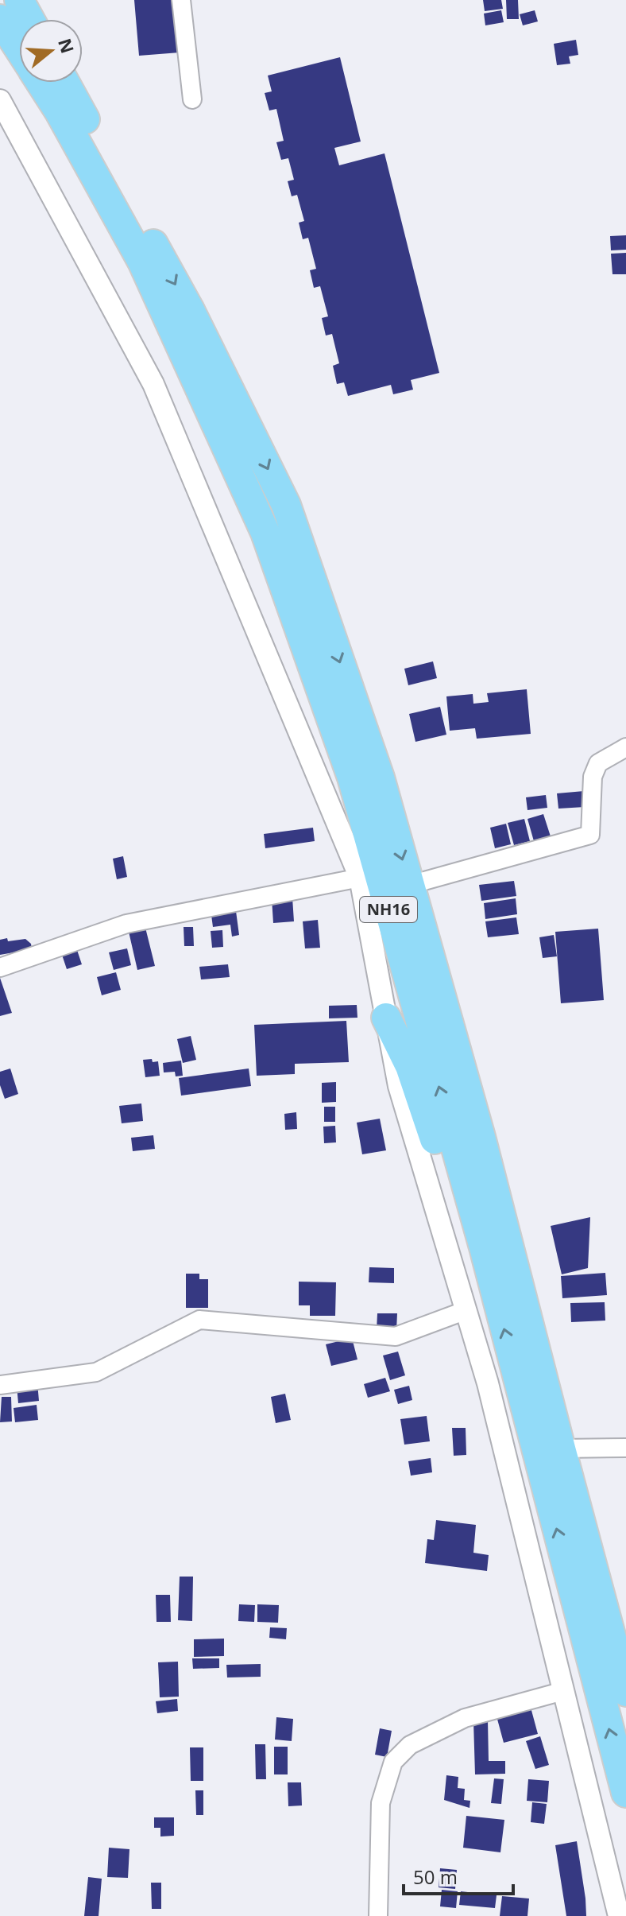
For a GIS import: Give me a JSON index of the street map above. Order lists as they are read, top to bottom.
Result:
{
  "streets": {
    "highway": ["NH16"]
  },
  "scale_bar": "50 m",
  "north": "right"
}
